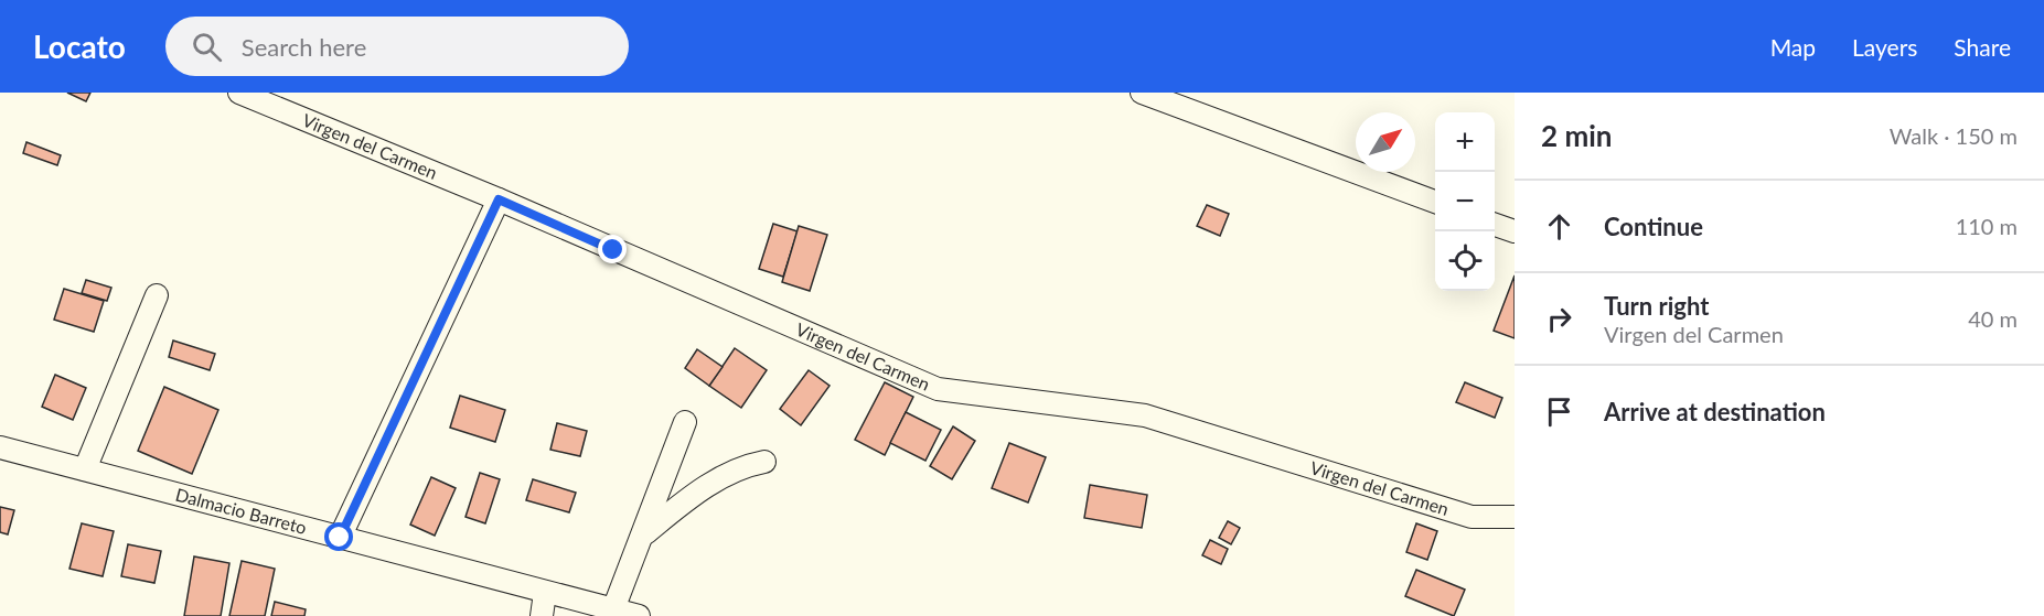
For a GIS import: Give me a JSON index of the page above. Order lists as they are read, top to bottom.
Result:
{
  "streets": {
    "street": ["Virgen del Carmen", "Dalmacio Barreto"]
  },
  "north": "top right",
  "page": {
    "header": "Locato",
    "search": "Search here",
    "nav": ["Map", "Layers", "Share"],
    "heading": ["2 min", "Walk · 150 m"],
    "map_buttons": ["+", "−"],
    "list": [
      ["Continue", "110 m"],
      ["Turn right", "Virgen del Carmen", "40 m"],
      "Arrive at destination"
    ]
  }
}
